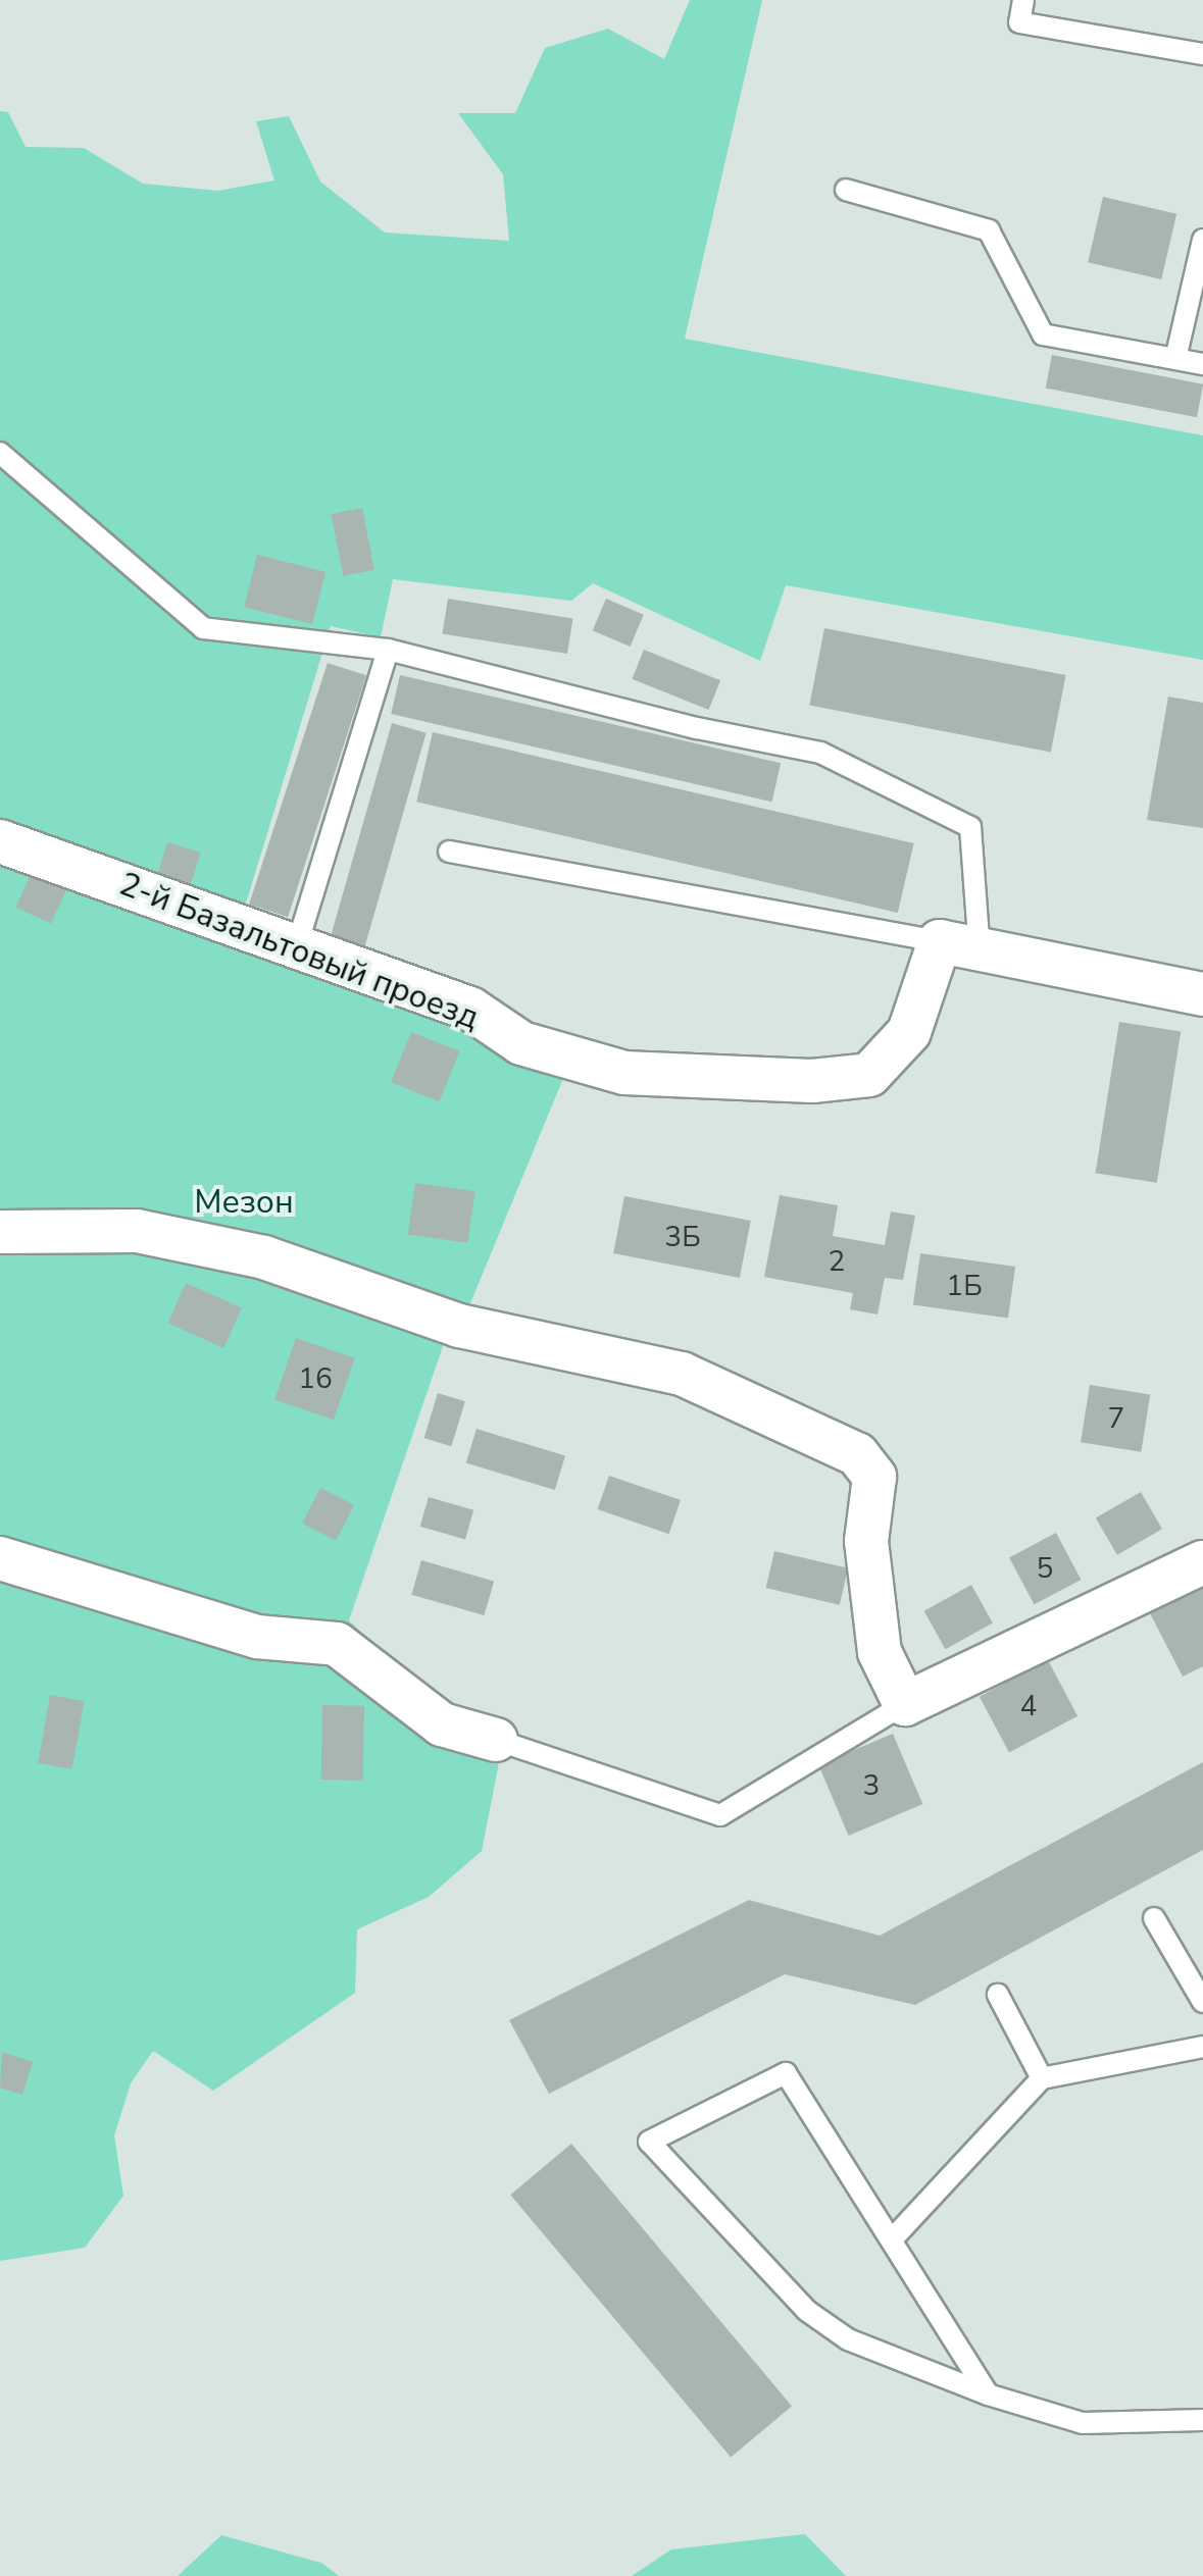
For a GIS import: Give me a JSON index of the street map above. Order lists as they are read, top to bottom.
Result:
{
  "streets": {
    "street": ["2-й Базальтовый проезд"]
  },
  "parks": ["Мезон"],
  "house_numbers": [
    "3Б",
    "2",
    "1Б",
    "16",
    "7",
    "5",
    "4",
    "3"
  ]
}
